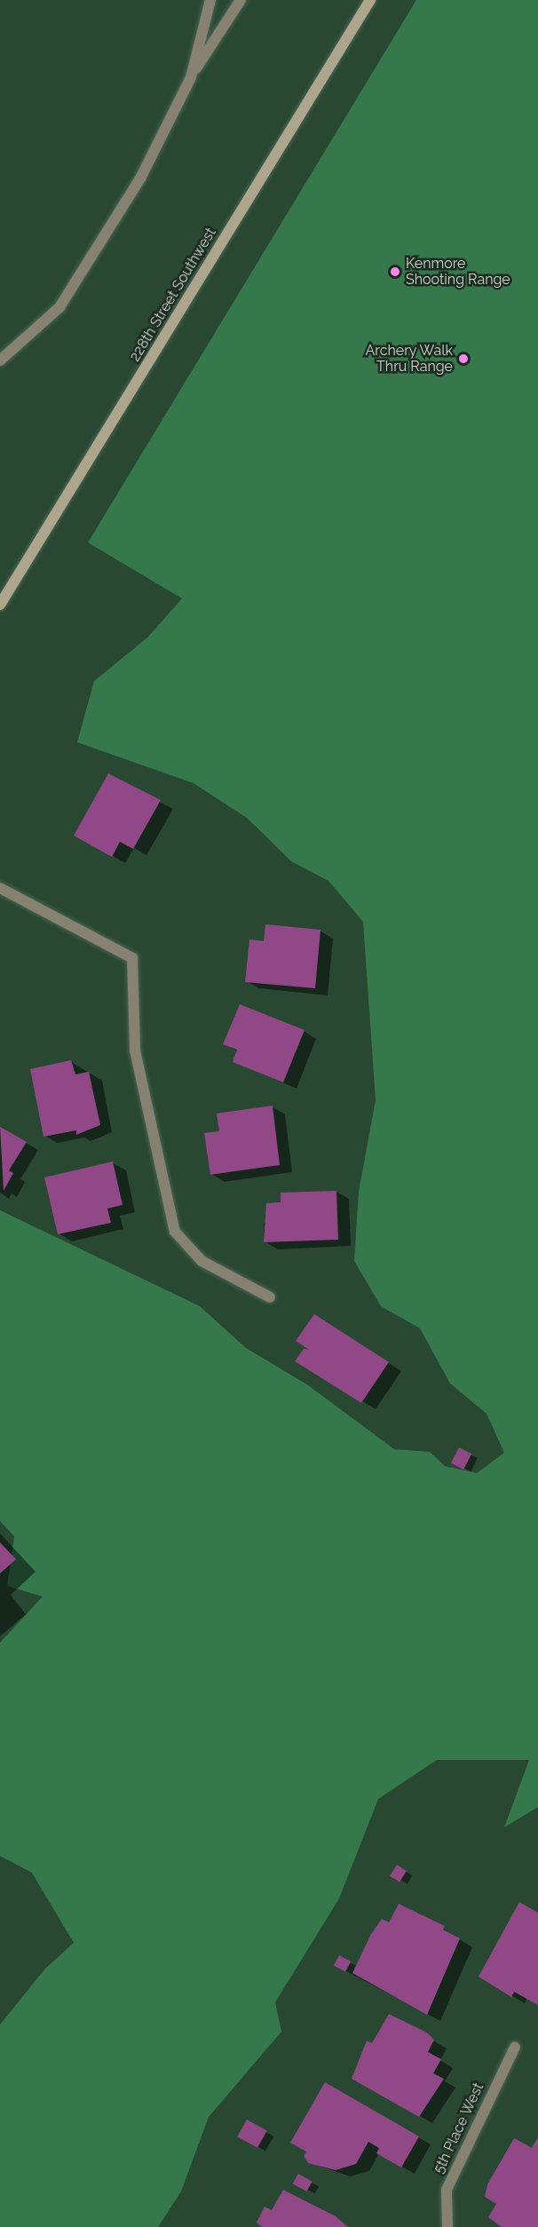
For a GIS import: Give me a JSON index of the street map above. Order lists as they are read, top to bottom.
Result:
{
  "streets": {
    "main road": ["228th Street Southwest"],
    "street": ["5th Place West"]
  },
  "places": ["Kenmore Shooting Range", "Archery Walk Thru Range"]
}
